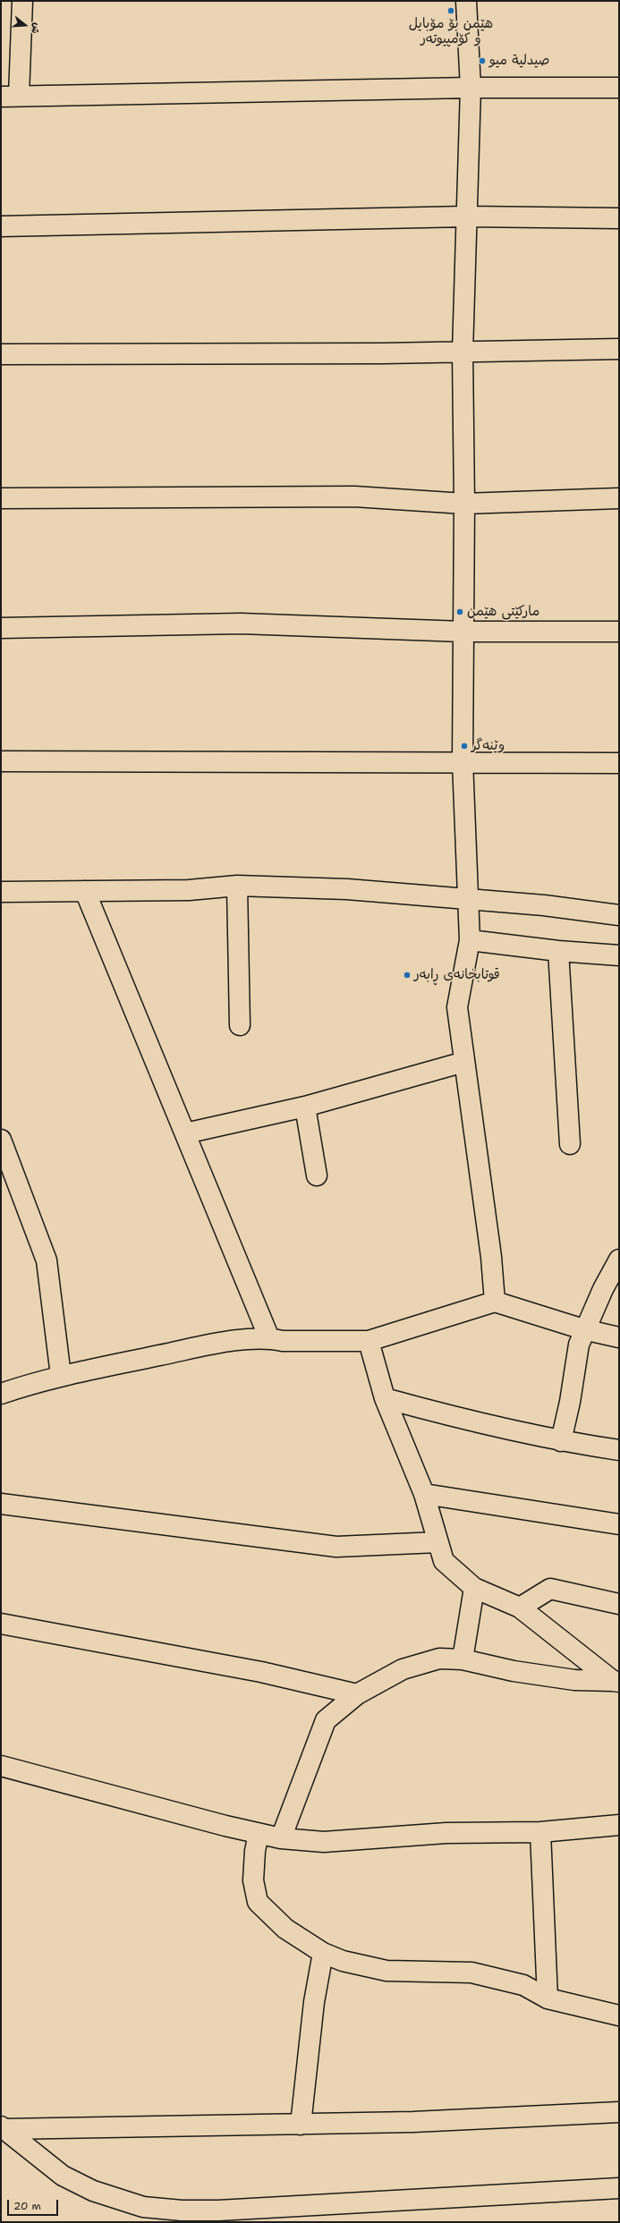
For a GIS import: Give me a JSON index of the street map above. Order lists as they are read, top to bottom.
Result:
{
  "places": [
    "هێمن بۆ مۆبایل و کۆمپیوتەر",
    "صيدلية ميو",
    "مارکێتی هێمن",
    "وێنەگر",
    "قوتابخانەی ڕابەر"
  ],
  "scale_bar": "20 m",
  "north": "right"
}
